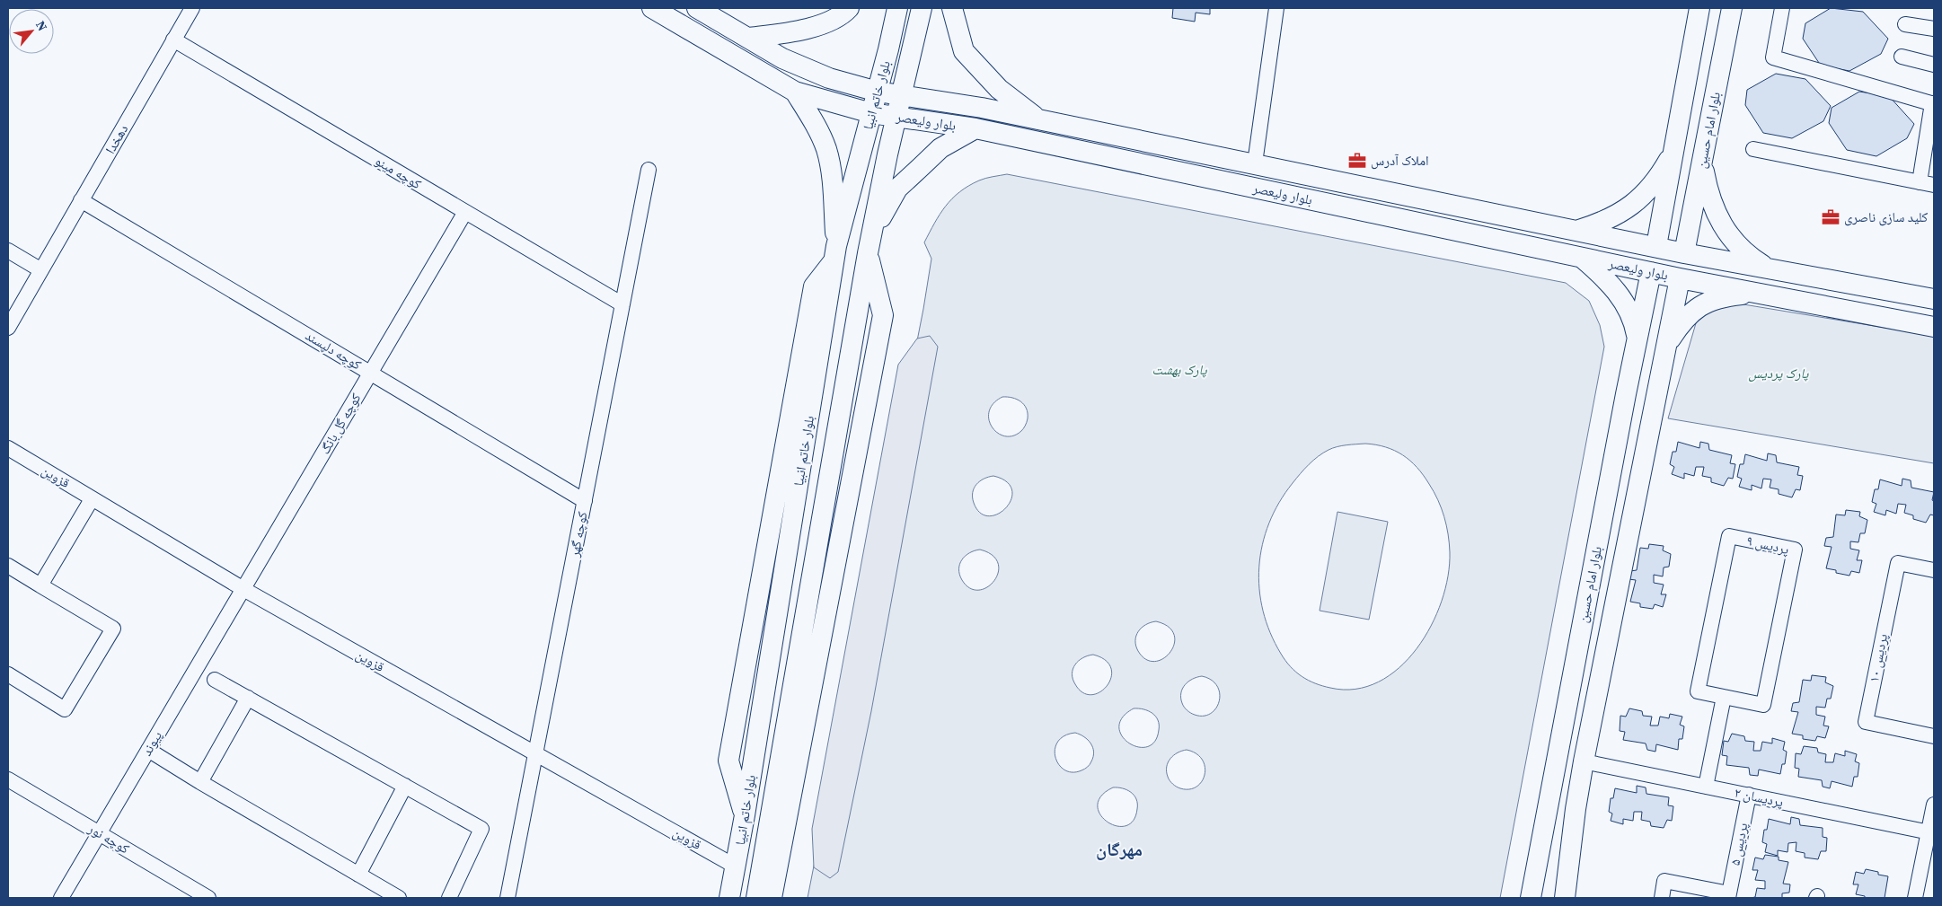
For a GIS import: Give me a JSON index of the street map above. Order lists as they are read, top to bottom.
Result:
{
  "streets": {
    "main road": ["بلوار خاتم انبیا", "بلوار ولیعصر", "بلوار امام حسین"],
    "street": [
      "دهخدا",
      "کوچه مینو",
      "کوچه دلپسند",
      "کوچه گل بانگ",
      "قزوین",
      "کوچه گهر",
      "پردیس ۹",
      "پردیس ۱۰",
      "پیوند",
      "پردیسان ۲",
      "کوچه نور",
      "پردیس ۵"
    ]
  },
  "crossings": [
    ["بلوار خاتم انبیا", "بلوار ولیعصر"],
    ["بلوار خاتم انبیا", "قزوین"],
    ["بلوار ولیعصر", "بلوار امام حسین"],
    ["بلوار امام حسین", "پردیسان ۲"],
    ["دهخدا", "کوچه مینو"],
    ["دهخدا", "کوچه دلپسند"],
    ["کوچه مینو", "کوچه گل بانگ"],
    ["کوچه مینو", "کوچه گهر"],
    ["کوچه دلپسند", "کوچه گل بانگ"],
    ["کوچه دلپسند", "کوچه گهر"],
    ["کوچه گل بانگ", "قزوین"],
    ["کوچه گل بانگ", "پیوند"],
    ["قزوین", "کوچه گهر"],
    ["قزوین", "پیوند"],
    ["پیوند", "کوچه نور"],
    ["پردیسان ۲", "پردیس ۵"]
  ],
  "districts": ["مهرگان"],
  "parks": ["پارک بهشت", "پارک پردیس"],
  "places": {
    "office": ["املاک آدرس", "کلید سازی ناصری"]
  },
  "north": "top right"
}
